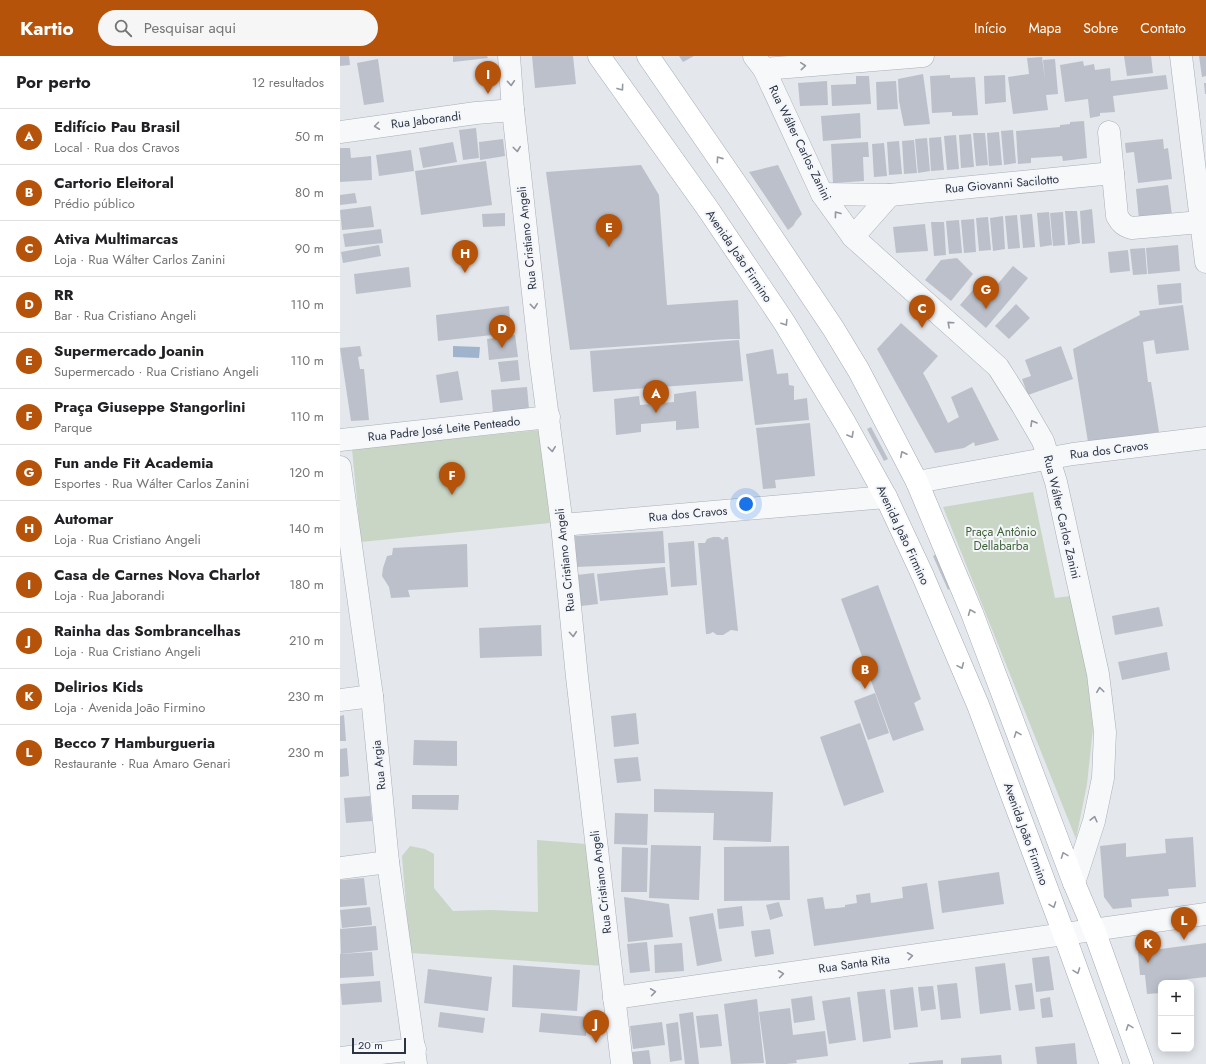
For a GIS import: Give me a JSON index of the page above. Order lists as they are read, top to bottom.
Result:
{
  "streets": {
    "main road": ["Avenida João Firmino"],
    "street": [
      "Rua Jaborandi",
      "Rua Wálter Carlos Zanini",
      "Rua Giovanni Sacilotto",
      "Rua Cristiano Angeli",
      "Rua Padre José Leite Penteado",
      "Rua dos Cravos",
      "Rua Argia",
      "Rua Santa Rita"
    ]
  },
  "crossings": [
    ["Rua Jaborandi", "Rua Cristiano Angeli"],
    ["Rua Wálter Carlos Zanini", "Rua Giovanni Sacilotto"],
    ["Rua Wálter Carlos Zanini", "Rua dos Cravos"],
    ["Rua Cristiano Angeli", "Rua Padre José Leite Penteado"],
    ["Rua Cristiano Angeli", "Rua dos Cravos"],
    ["Rua Cristiano Angeli", "Rua Santa Rita"],
    ["Avenida João Firmino", "Rua dos Cravos"],
    ["Avenida João Firmino", "Rua Santa Rita"]
  ],
  "one_way": [
    "Rua Jaborandi",
    "Rua Wálter Carlos Zanini",
    "Rua Cristiano Angeli",
    "Rua Santa Rita"
  ],
  "parks": ["Praça Antônio Dellabarba"],
  "scale_bar": "20 m",
  "page": {
    "header": "Kartio",
    "search": "Pesquisar aqui",
    "nav": [
      "Início",
      "Mapa",
      "Sobre",
      "Contato"
    ],
    "heading": ["Por perto", "12 resultados"],
    "pins": [
      "I",
      "E",
      "H",
      "G",
      "C",
      "D",
      "A",
      "F",
      "B",
      "L",
      "K",
      "J"
    ],
    "list": [
      {
        "mark": "A",
        "name": "Edifício Pau Brasil",
        "note": "Local · Rua dos Cravos",
        "value": "50 m"
      },
      {
        "mark": "B",
        "name": "Cartorio Eleitoral",
        "note": "Prédio público",
        "value": "80 m"
      },
      {
        "mark": "C",
        "name": "Ativa Multimarcas",
        "note": "Loja · Rua Wálter Carlos Zanini",
        "value": "90 m"
      },
      {
        "mark": "D",
        "name": "RR",
        "note": "Bar · Rua Cristiano Angeli",
        "value": "110 m"
      },
      {
        "mark": "E",
        "name": "Supermercado Joanin",
        "note": "Supermercado · Rua Cristiano Angeli",
        "value": "110 m"
      },
      {
        "mark": "F",
        "name": "Praça Giuseppe Stangorlini",
        "note": "Parque",
        "value": "110 m"
      },
      {
        "mark": "G",
        "name": "Fun ande Fit Academia",
        "note": "Esportes · Rua Wálter Carlos Zanini",
        "value": "120 m"
      },
      {
        "mark": "H",
        "name": "Automar",
        "note": "Loja · Rua Cristiano Angeli",
        "value": "140 m"
      },
      {
        "mark": "I",
        "name": "Casa de Carnes Nova Charlot",
        "note": "Loja · Rua Jaborandi",
        "value": "180 m"
      },
      {
        "mark": "J",
        "name": "Rainha das Sombrancelhas",
        "note": "Loja · Rua Cristiano Angeli",
        "value": "210 m"
      },
      {
        "mark": "K",
        "name": "Delirios Kids",
        "note": "Loja · Avenida João Firmino",
        "value": "230 m"
      },
      {
        "mark": "L",
        "name": "Becco 7 Hamburgueria",
        "note": "Restaurante · Rua Amaro Genari",
        "value": "230 m"
      }
    ],
    "map_buttons": ["+", "−"],
    "scale": "20 m"
  }
}
